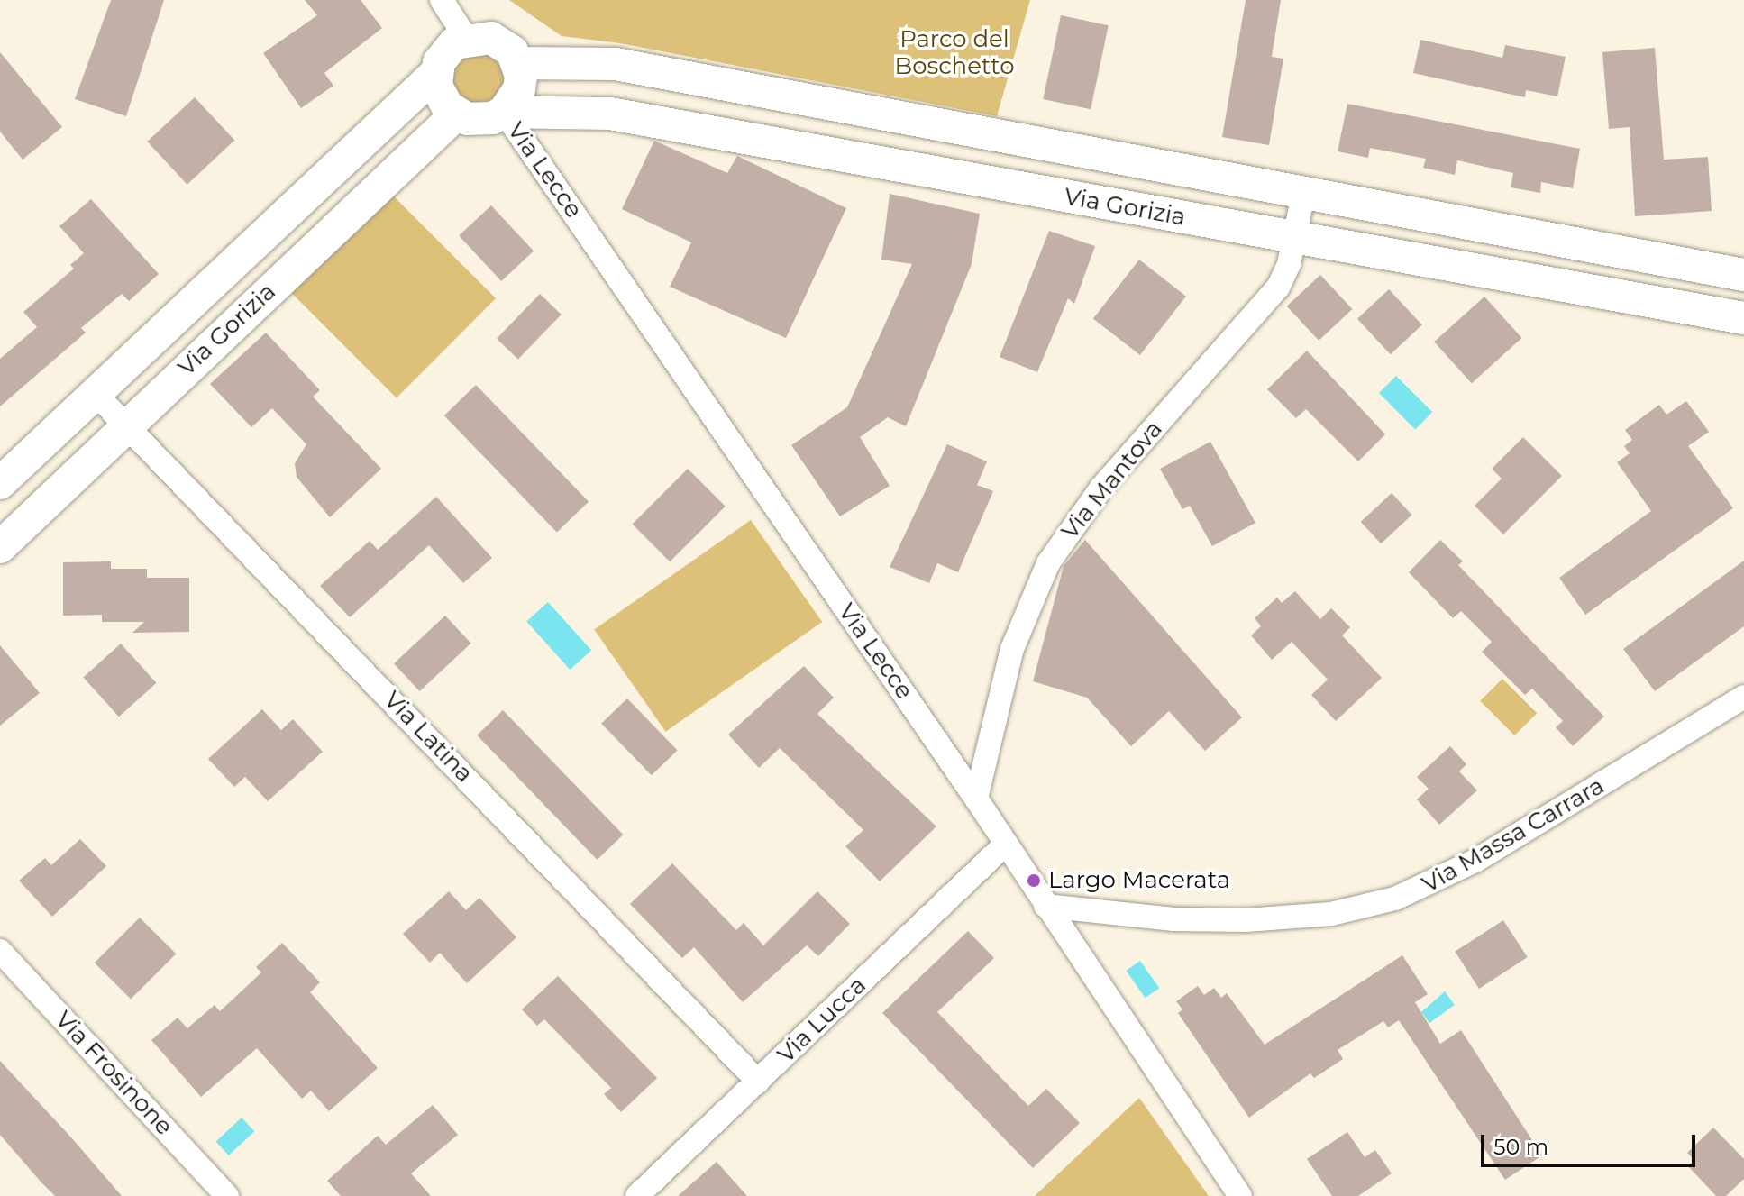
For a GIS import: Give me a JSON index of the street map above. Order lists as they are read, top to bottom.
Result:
{
  "streets": {
    "street": [
      "Via Lecce",
      "Via Gorizia",
      "Via Mantova",
      "Via Latina",
      "Via Massa Carrara",
      "Via Lucca",
      "Via Frosinone"
    ]
  },
  "crossings": [
    ["Via Lecce", "Via Gorizia"],
    ["Via Lecce", "Via Mantova"],
    ["Via Lecce", "Via Massa Carrara"],
    ["Via Lecce", "Via Lucca"],
    ["Via Gorizia", "Via Mantova"],
    ["Via Gorizia", "Via Latina"],
    ["Via Latina", "Via Lucca"]
  ],
  "parks": ["Parco del Boschetto"],
  "places": ["Largo Macerata"],
  "scale_bar": "50 m"
}
